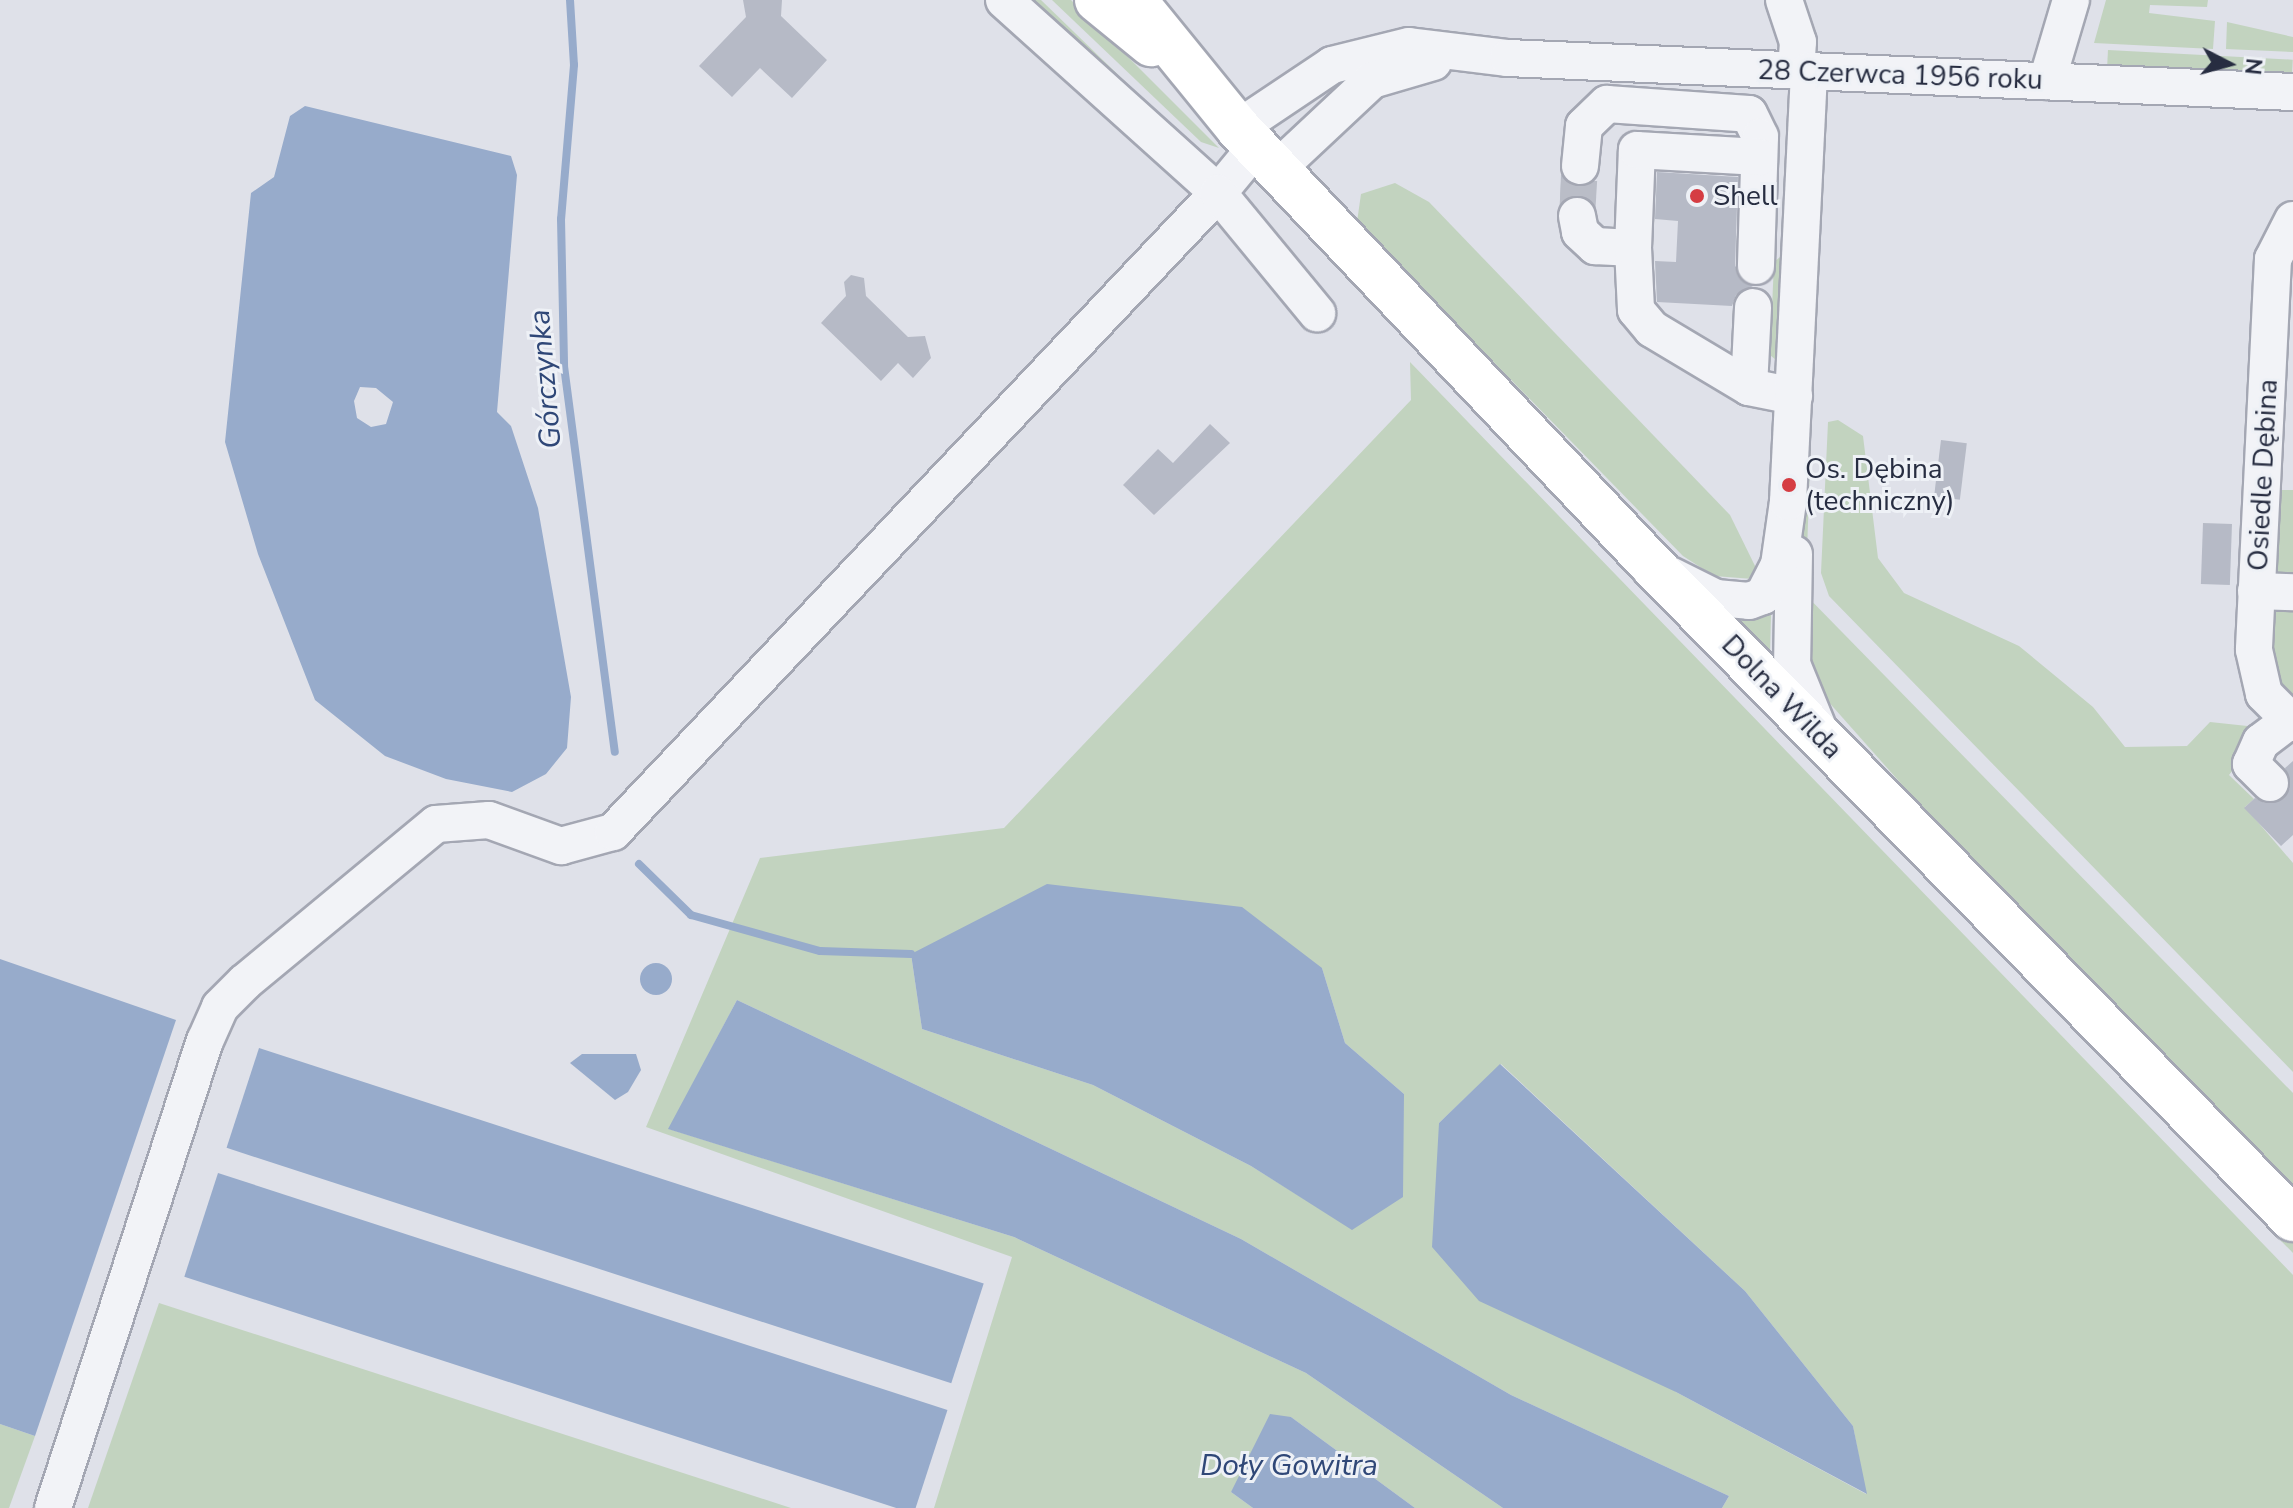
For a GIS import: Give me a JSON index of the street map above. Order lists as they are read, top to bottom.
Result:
{
  "streets": {
    "main road": ["Dolna Wilda"],
    "street": ["28 Czerwca 1956 roku", "Osiedle Dębina"]
  },
  "crossings": [
    ["28 Czerwca 1956 roku", "Dolna Wilda"]
  ],
  "water": ["Górczynka", "Doły Gowitra"],
  "places": ["Shell", "Os. Dębina (techniczny)"],
  "north": "right"
}
